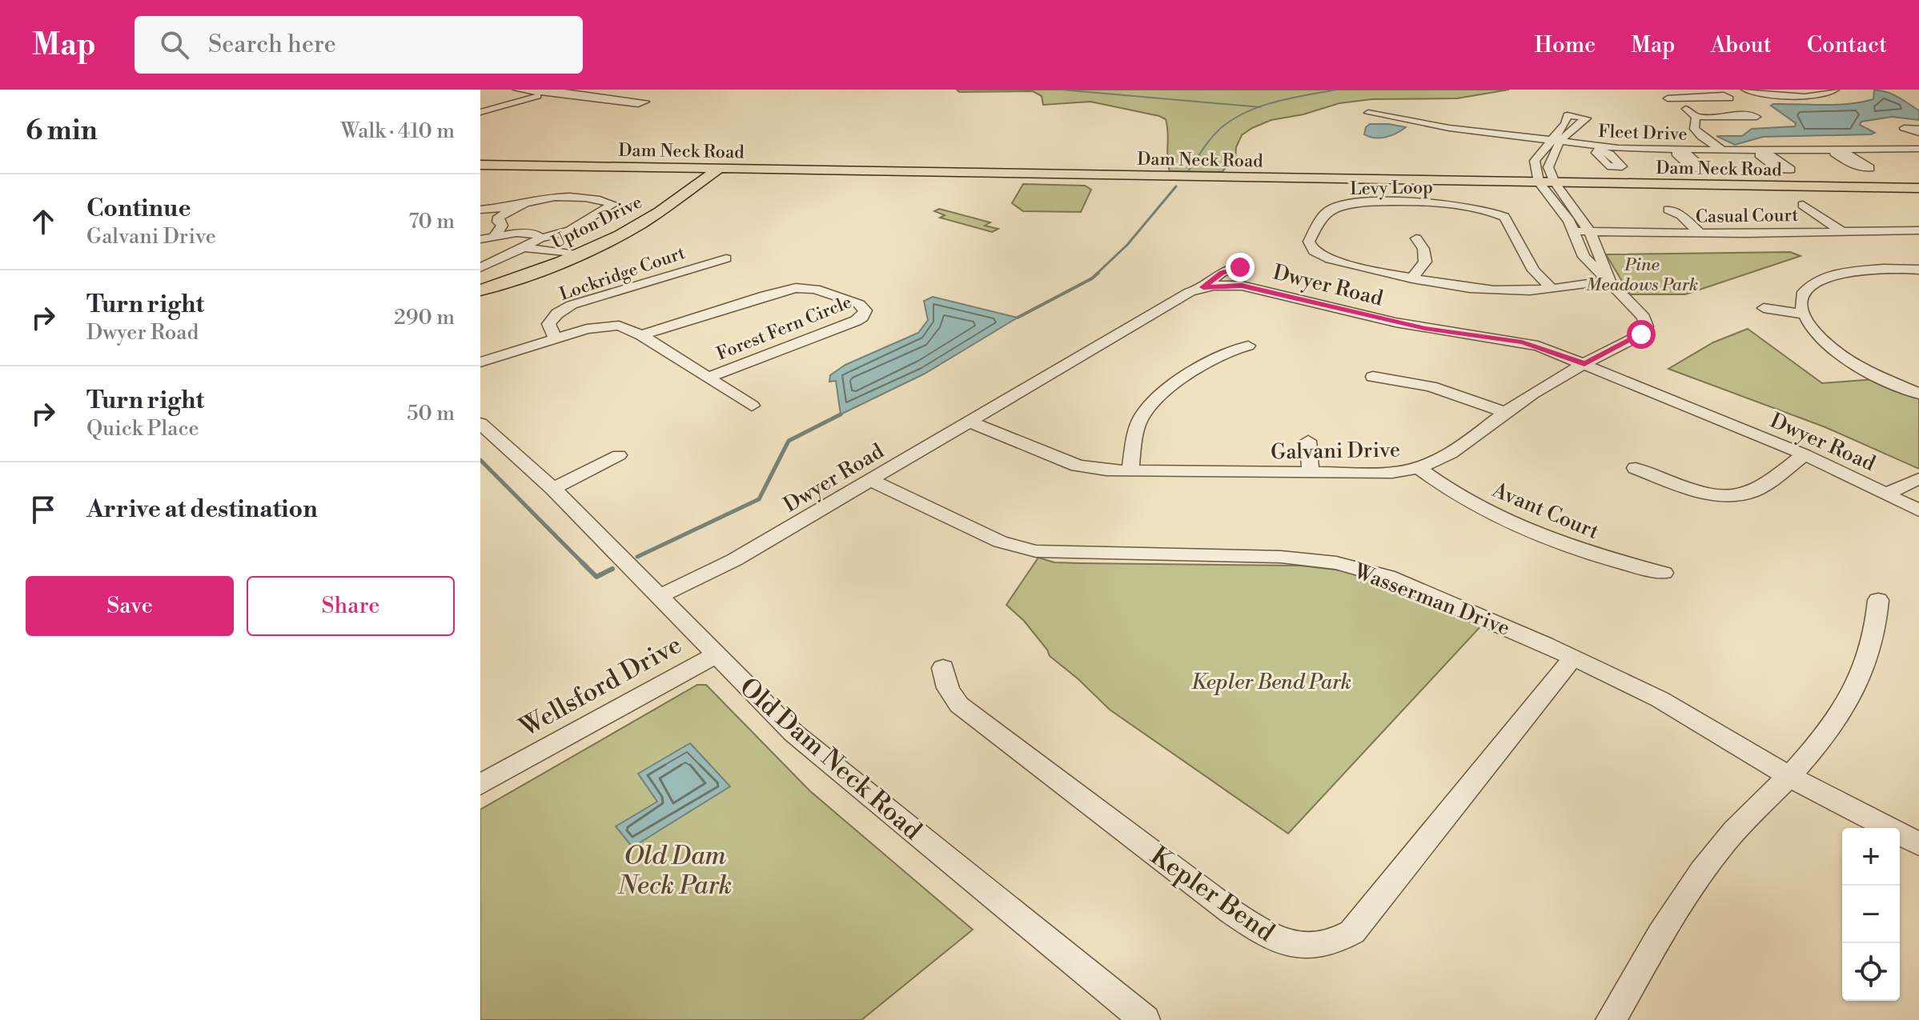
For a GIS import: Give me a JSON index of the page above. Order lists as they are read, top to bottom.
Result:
{
  "streets": {
    "main road": ["Dam Neck Road", "Upton Drive"],
    "street": [
      "Fleet Drive",
      "Levy Loop",
      "Casual Court",
      "Lockridge Court",
      "Dwyer Road",
      "Forest Fern Circle",
      "Galvani Drive",
      "Avant Court",
      "Wasserman Drive",
      "Wellsford Drive",
      "Old Dam Neck Road",
      "Kepler Bend"
    ]
  },
  "crossings": [
    ["Dam Neck Road", "Upton Drive"],
    ["Dam Neck Road", "Galvani Drive"],
    ["Levy Loop", "Galvani Drive"],
    ["Casual Court", "Galvani Drive"],
    ["Dwyer Road", "Galvani Drive"],
    ["Dwyer Road", "Wasserman Drive"],
    ["Dwyer Road", "Old Dam Neck Road"],
    ["Galvani Drive", "Avant Court"],
    ["Wasserman Drive", "Kepler Bend"],
    ["Wellsford Drive", "Old Dam Neck Road"]
  ],
  "parks": ["Pine Meadows Park", "Kepler Bend Park", "Old Dam Neck Park"],
  "page": {
    "header": "Map",
    "search": "Search here",
    "nav": [
      "Home",
      "Map",
      "About",
      "Contact"
    ],
    "heading": ["6 min", "Walk · 410 m"],
    "list": [
      ["Continue", "Galvani Drive", "70 m"],
      ["Turn right", "Dwyer Road", "290 m"],
      ["Turn right", "Quick Place", "50 m"],
      "Arrive at destination"
    ],
    "buttons": ["Save", "Share"],
    "map_buttons": ["+", "−"]
  }
}
